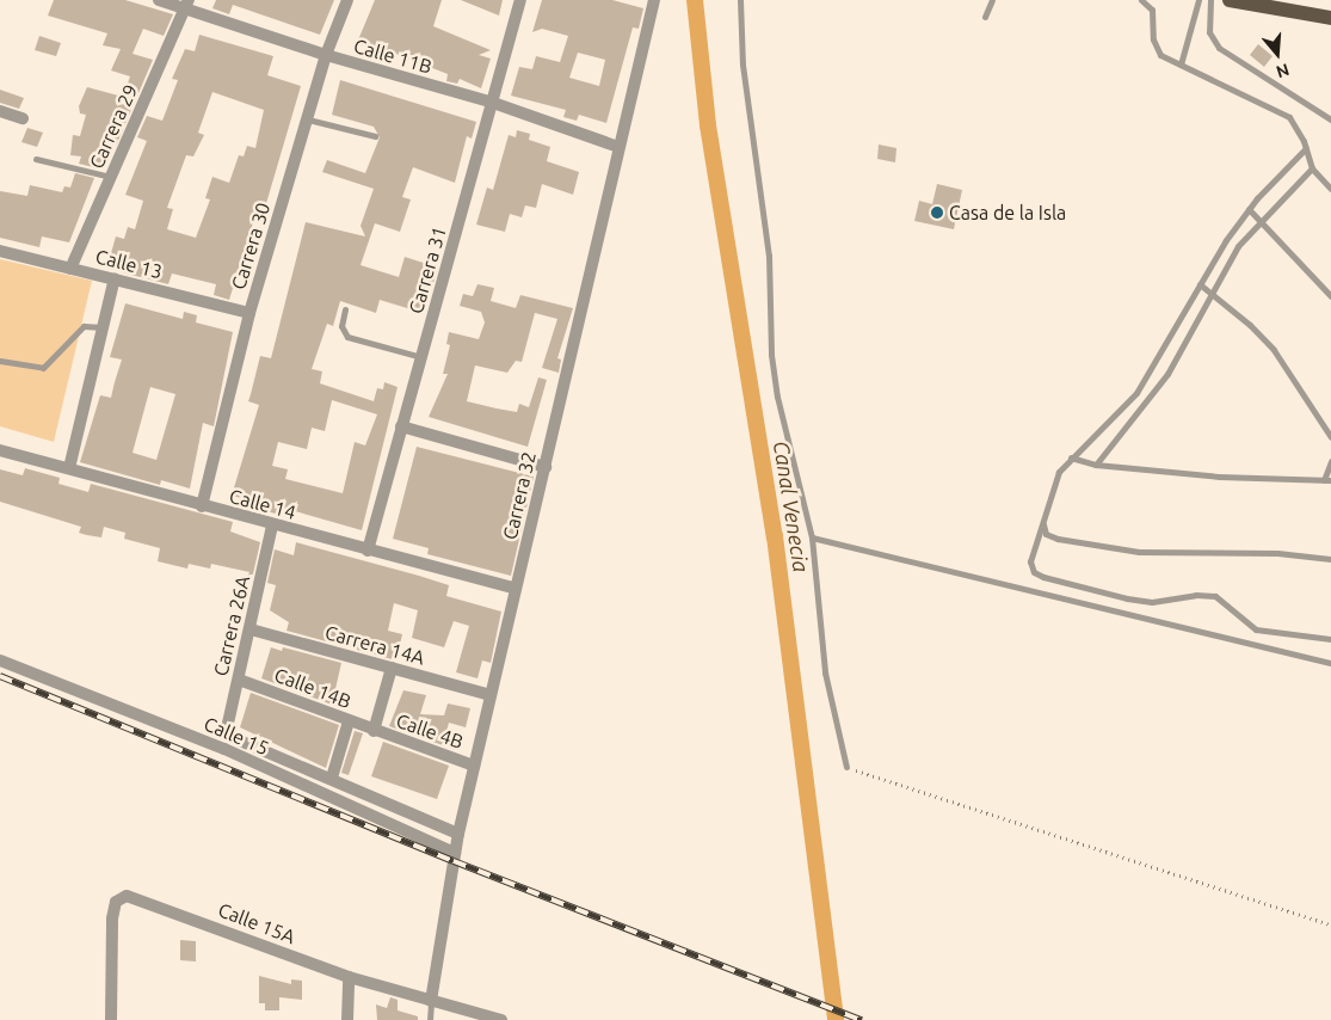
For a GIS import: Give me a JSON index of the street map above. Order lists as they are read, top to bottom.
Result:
{
  "streets": {
    "street": [
      "Calle 11B",
      "Carrera 29",
      "Carrera 30",
      "Calle 13",
      "Carrera 31",
      "Carrera 32",
      "Calle 14",
      "Carrera 26A",
      "Carrera 14A",
      "Calle 14B",
      "Calle 4B",
      "Calle 15",
      "Calle 15A"
    ]
  },
  "crossings": [
    ["Calle 11B", "Carrera 29"],
    ["Calle 11B", "Carrera 30"],
    ["Calle 11B", "Carrera 31"],
    ["Calle 11B", "Carrera 32"],
    ["Carrera 29", "Calle 13"],
    ["Carrera 30", "Calle 13"],
    ["Carrera 30", "Calle 14"],
    ["Carrera 31", "Calle 14"],
    ["Carrera 32", "Calle 14"],
    ["Carrera 32", "Carrera 14A"],
    ["Carrera 32", "Calle 4B"],
    ["Carrera 32", "Calle 15"],
    ["Carrera 32", "Calle 15A"],
    ["Calle 14", "Carrera 26A"],
    ["Carrera 26A", "Carrera 14A"],
    ["Carrera 26A", "Calle 14B"],
    ["Carrera 26A", "Calle 15"],
    ["Calle 14B", "Calle 4B"]
  ],
  "water": ["Canal Venecia"],
  "places": ["Casa de la Isla"],
  "north": "bottom"
}
